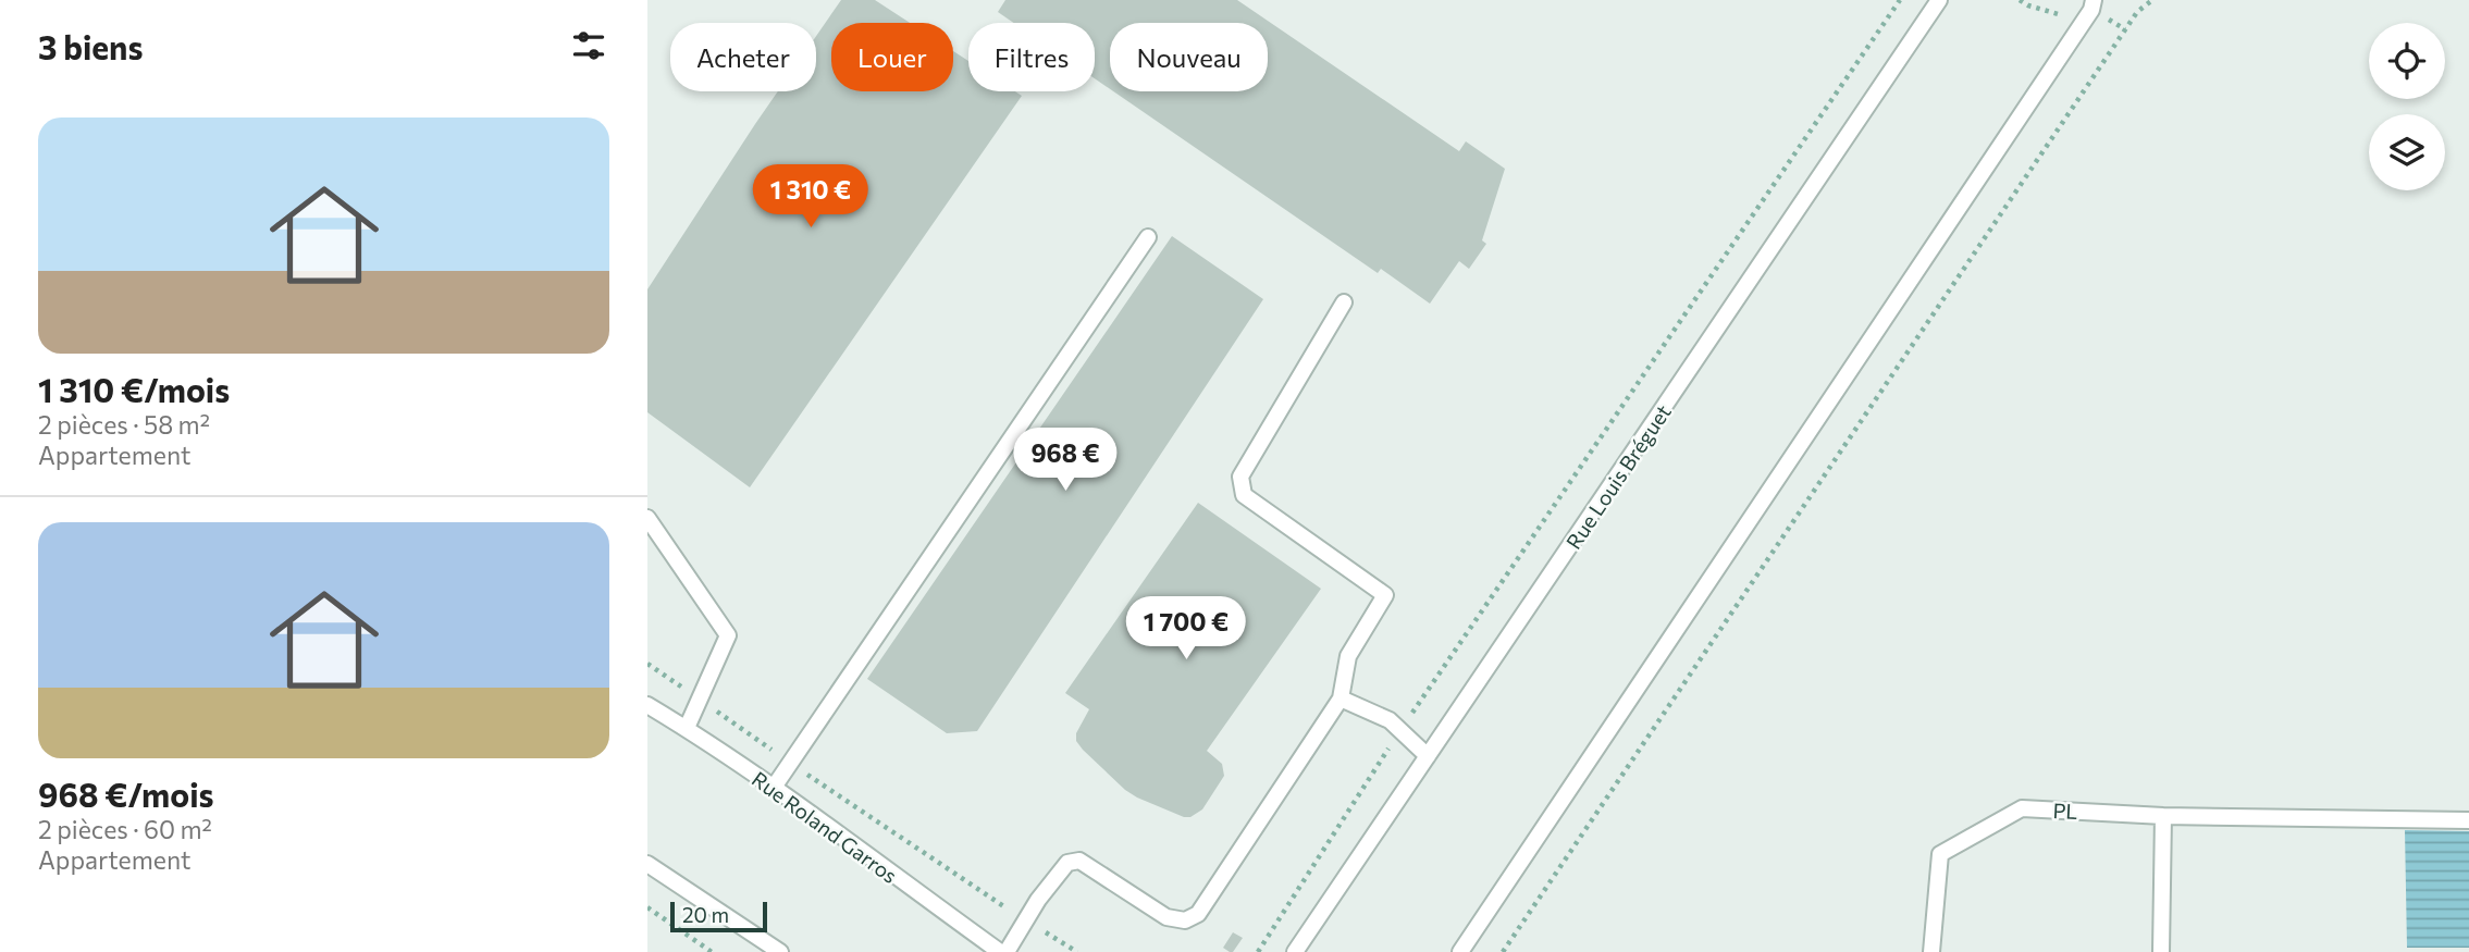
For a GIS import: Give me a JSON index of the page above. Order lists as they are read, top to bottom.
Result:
{
  "streets": {
    "lane": ["Rue Louis Bréguet", "PL", "Rue Roland Garros"]
  },
  "scale_bar": "20 m",
  "page": {
    "heading": "3 biens",
    "chip": [
      "Acheter",
      "Louer",
      "Filtres",
      "Nouveau"
    ],
    "list": [
      {
        "name": "1 310 €/mois",
        "note": "2 pièces · 58 m² · Appartement"
      },
      {
        "name": "968 €/mois",
        "note": "2 pièces · 60 m² · Appartement"
      }
    ],
    "price": ["1 310 €", "968 €", "1 700 €"],
    "scale": "20 m"
  }
}
